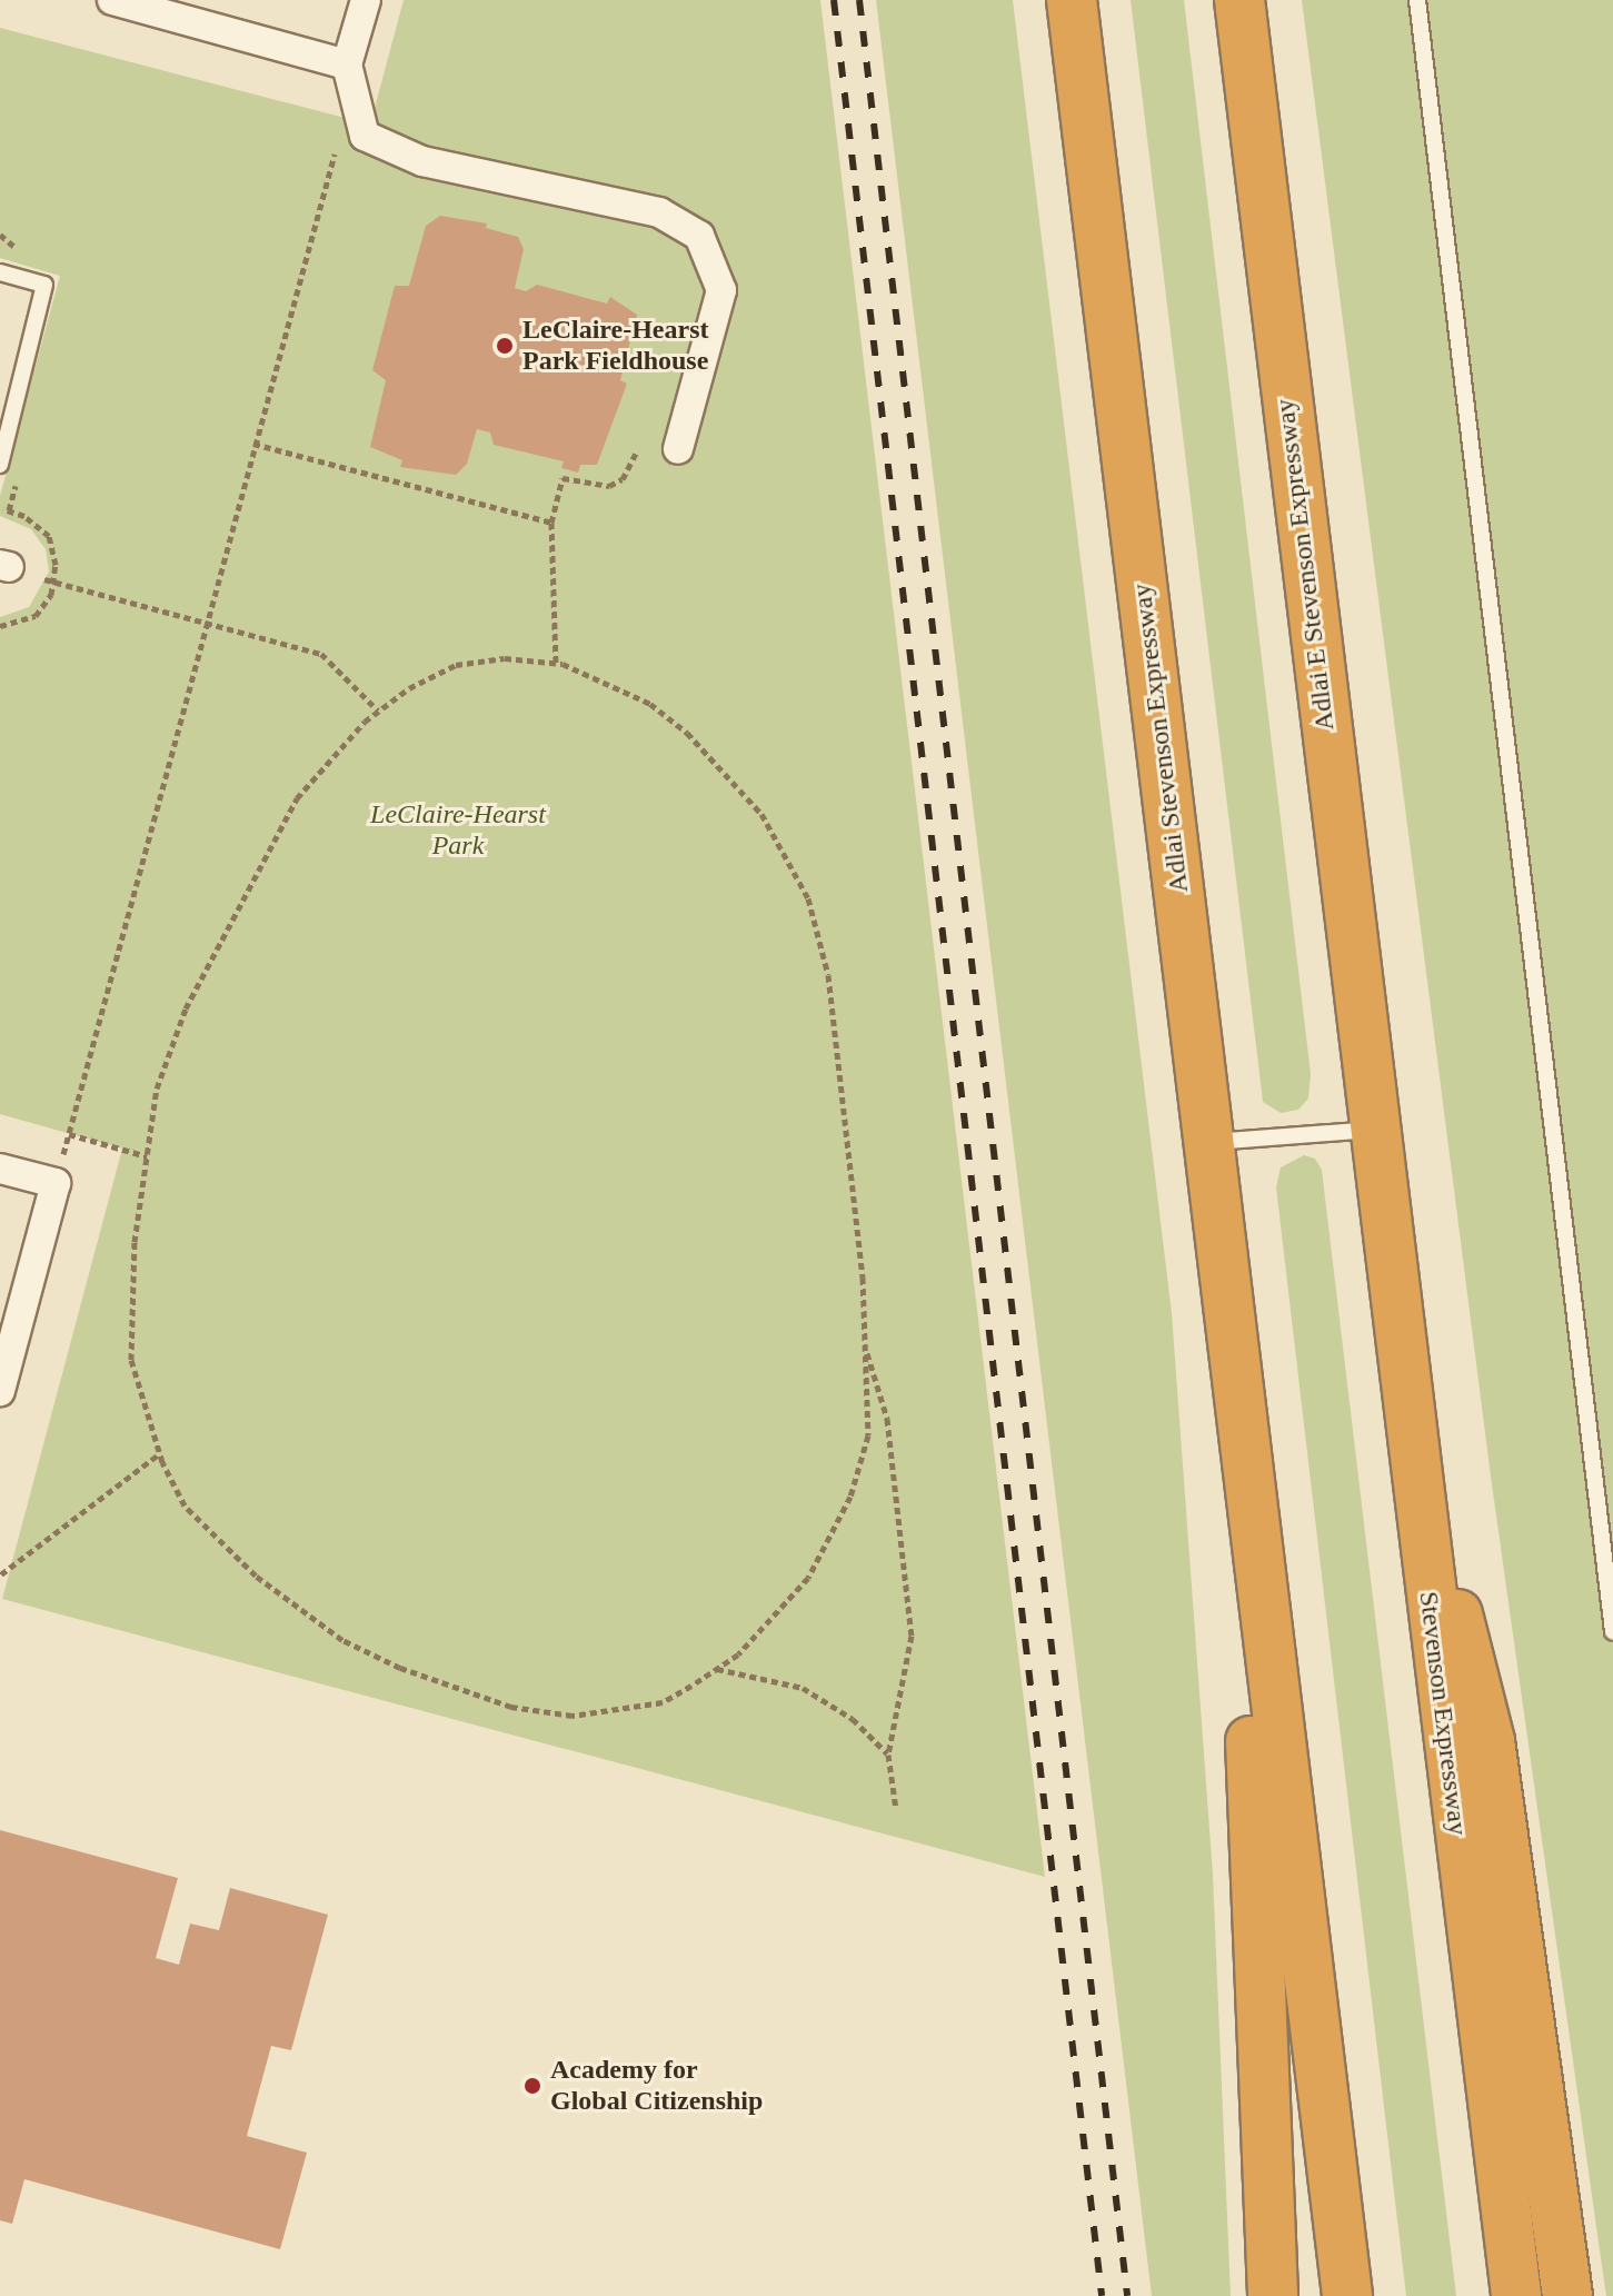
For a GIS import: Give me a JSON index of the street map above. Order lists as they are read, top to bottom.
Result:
{
  "streets": {
    "highway": ["Adlai E Stevenson Expressway", "Adlai Stevenson Expressway", "Stevenson Expressway"]
  },
  "crossings": [
    ["Adlai E Stevenson Expressway", "Stevenson Expressway"]
  ],
  "parks": ["LeClaire-Hearst Park"],
  "places": ["LeClaire-Hearst Park Fieldhouse", "Academy for Global Citizenship"]
}
